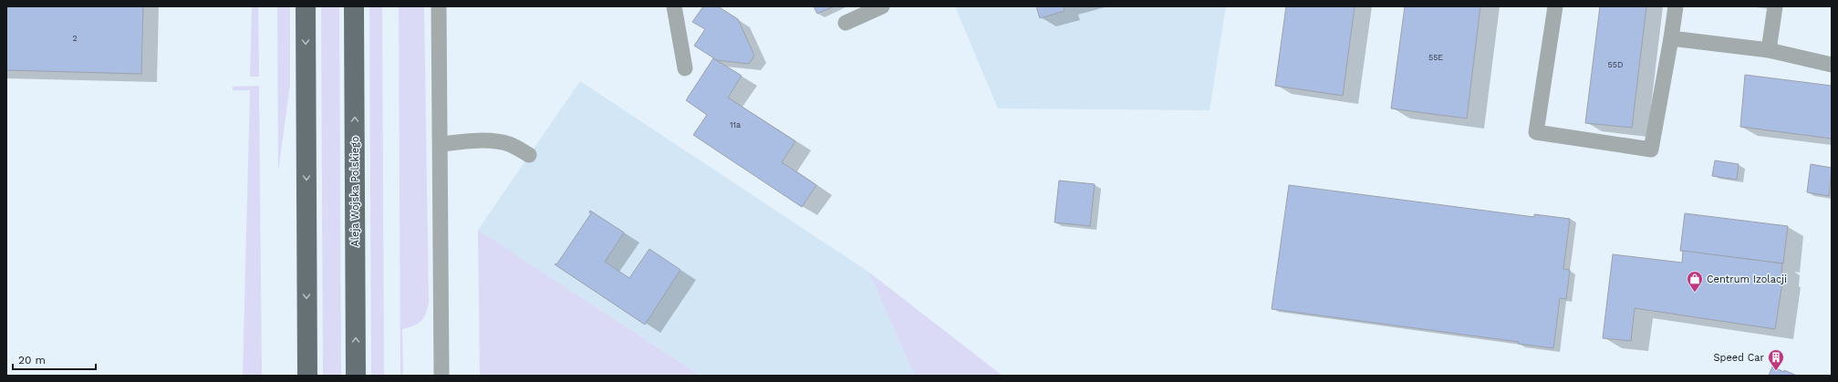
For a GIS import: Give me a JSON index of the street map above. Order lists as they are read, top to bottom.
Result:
{
  "streets": {
    "main road": ["Aleja Wojska Polskiego"]
  },
  "places": {
    "shop": ["Centrum Izolacji"],
    "building": ["Speed Car"]
  },
  "house_numbers": [
    "2",
    "55E",
    "55D",
    "11a"
  ],
  "scale_bar": "20 m"
}
